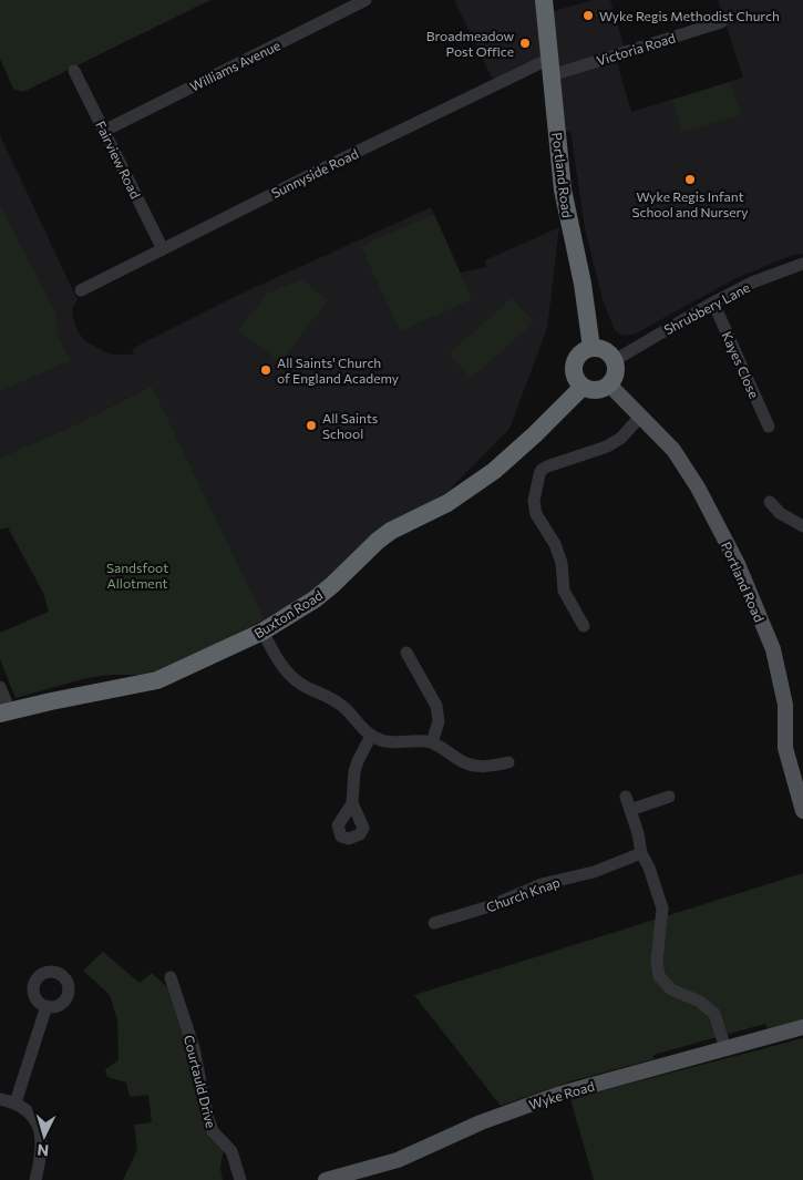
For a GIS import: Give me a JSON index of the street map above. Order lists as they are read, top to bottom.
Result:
{
  "streets": {
    "highway": ["Portland Road", "Buxton Road"],
    "main road": ["Wyke Road"],
    "street": [
      "Victoria Road",
      "Williams Avenue",
      "Fairview Road",
      "Sunnyside Road",
      "Shrubbery Lane",
      "Kayes Close",
      "Church Knap",
      "Courtauld Drive"
    ]
  },
  "crossings": [
    ["Victoria Road", "Sunnyside Road"],
    ["Victoria Road", "Portland Road"],
    ["Williams Avenue", "Fairview Road"],
    ["Fairview Road", "Sunnyside Road"],
    ["Sunnyside Road", "Portland Road"],
    ["Portland Road", "Shrubbery Lane"],
    ["Portland Road", "Buxton Road"],
    ["Shrubbery Lane", "Kayes Close"],
    ["Shrubbery Lane", "Buxton Road"]
  ],
  "parks": ["Sandsfoot Allotment"],
  "places": [
    "Wyke Regis Methodist Church",
    "Broadmeadow Post Office",
    "Wyke Regis Infant School and Nursery",
    "All Saints' Church of England Academy",
    "All Saints School"
  ],
  "north": "bottom"
}
